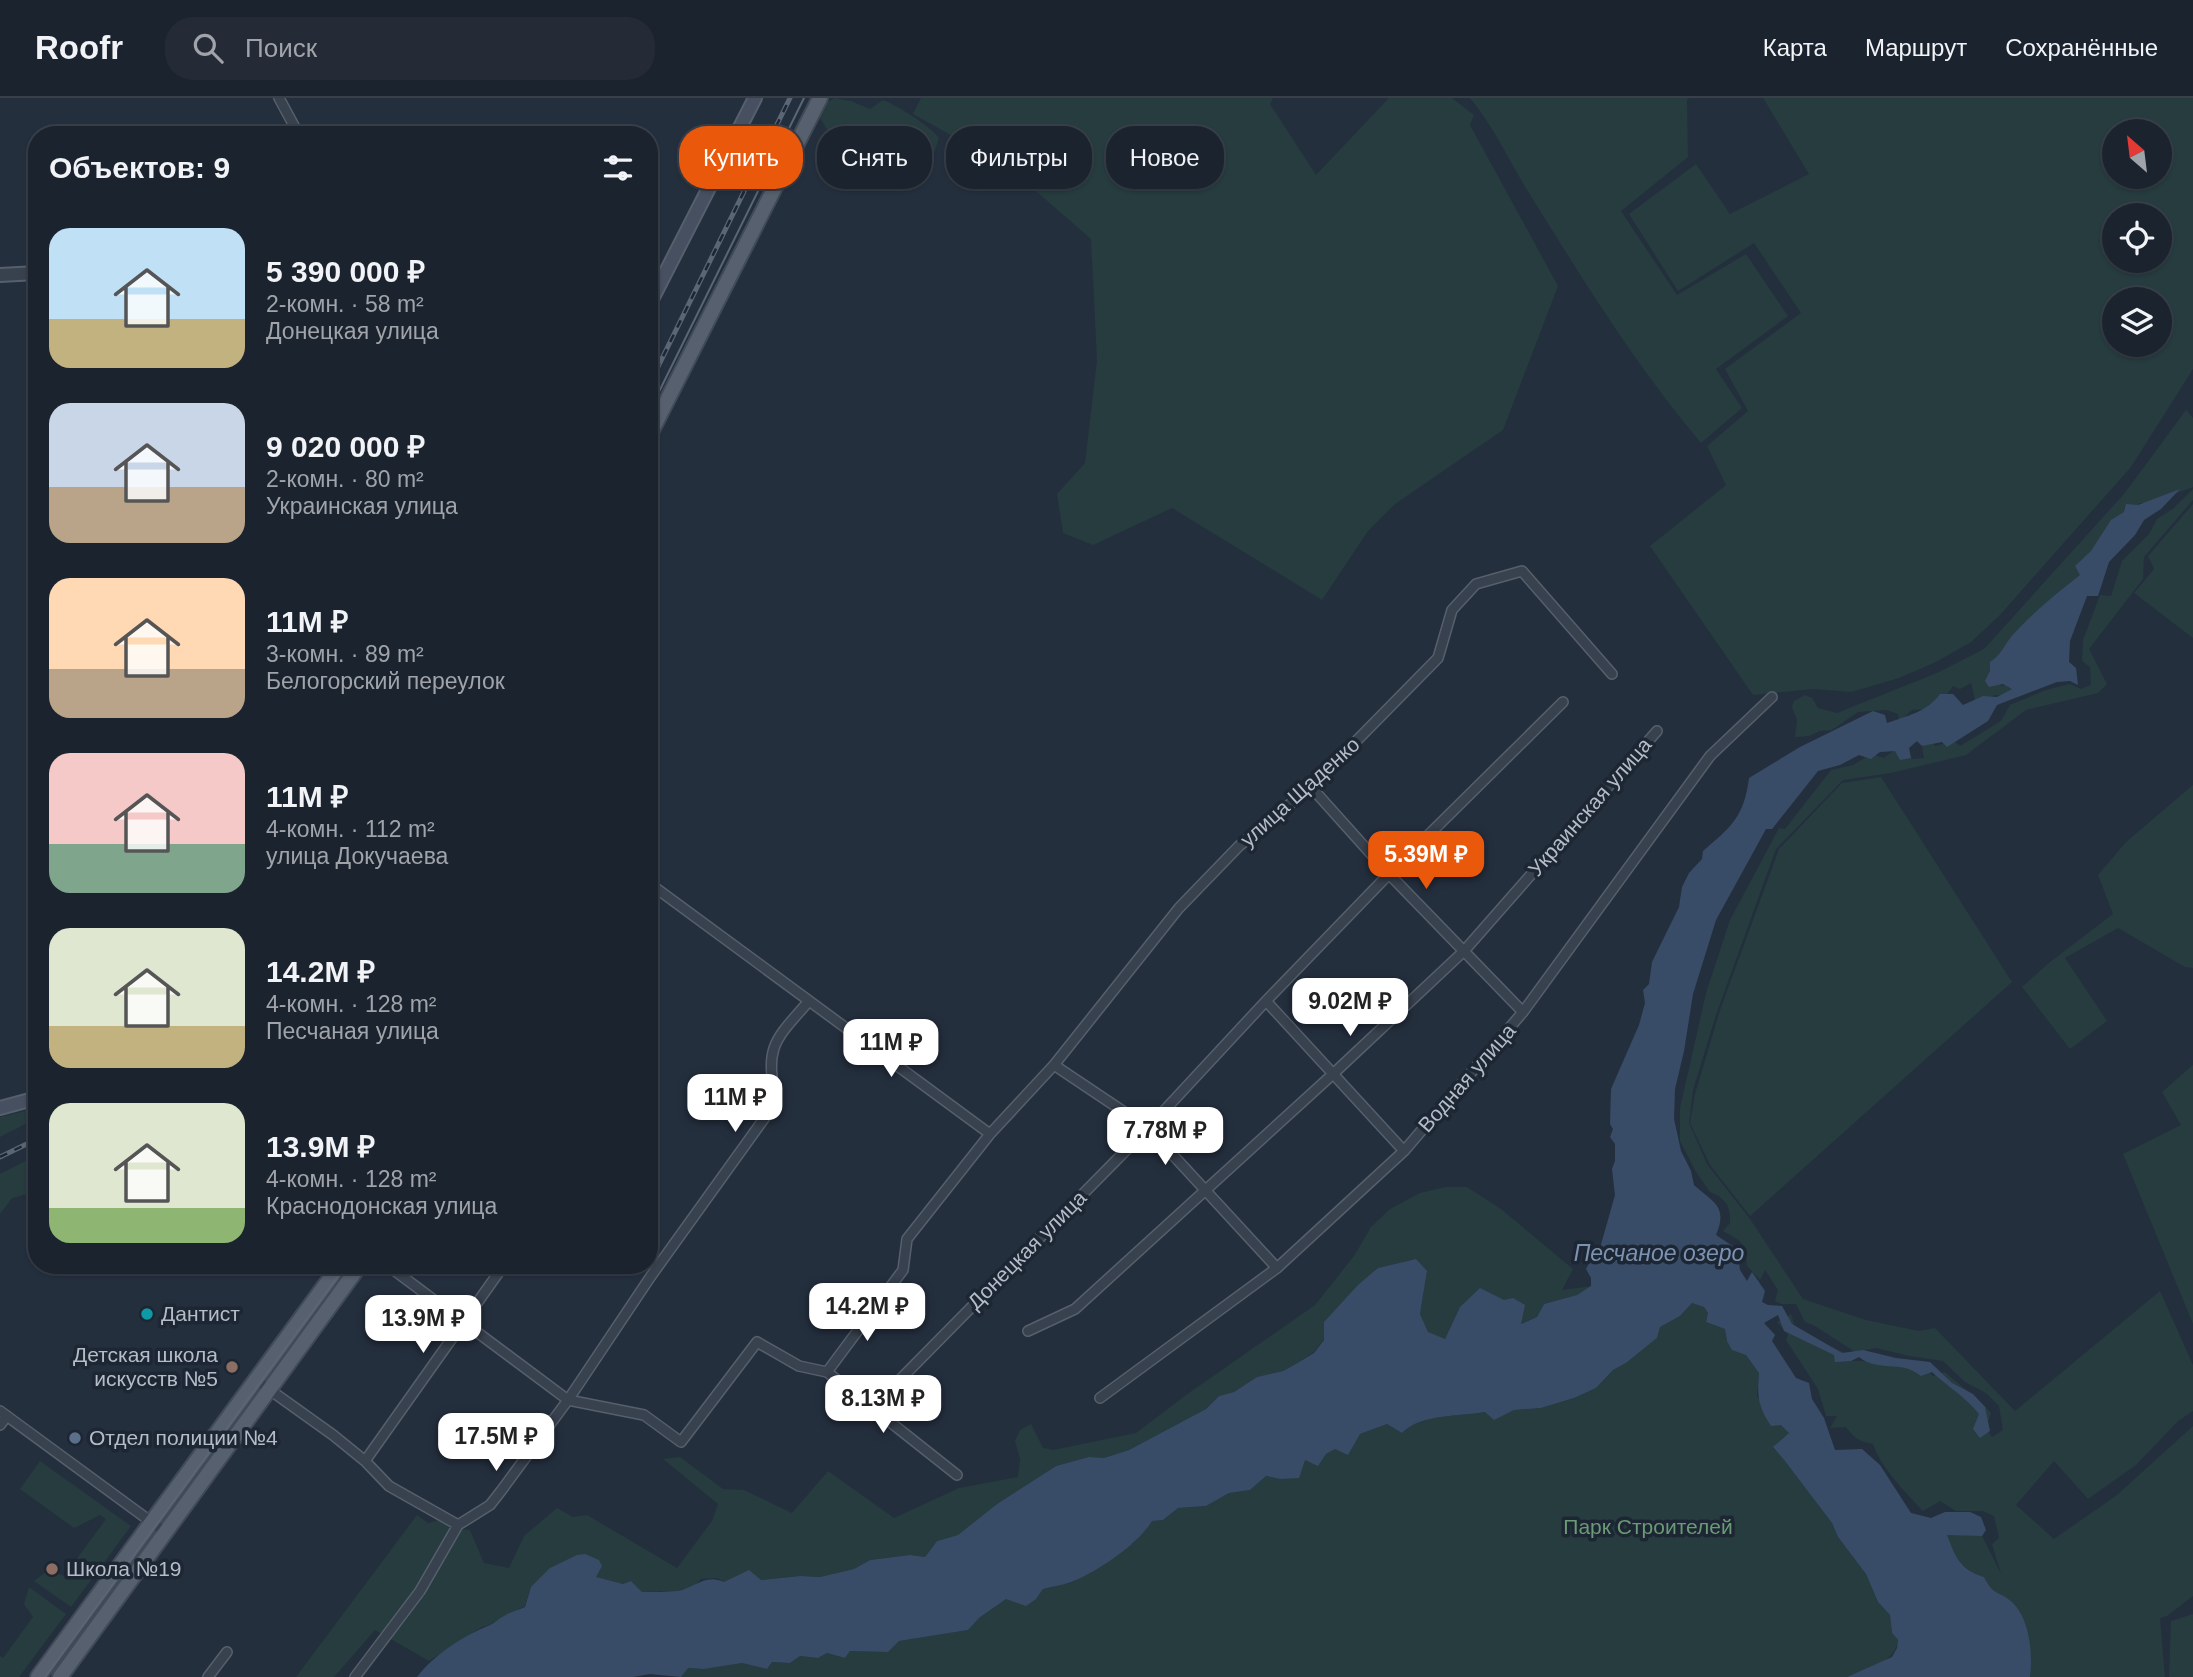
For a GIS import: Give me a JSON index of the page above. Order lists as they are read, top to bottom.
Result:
{
  "streets": {
    "street": [
      "улица Щаденко",
      "Украинская улица",
      "Водная улица",
      "Донецкая улица"
    ]
  },
  "water": ["Песчаное озеро"],
  "parks": ["Парк Строителей"],
  "places": [
    "Дантист",
    "Детская школа искусств №5",
    "Отдел полиции №4",
    "Школа №19"
  ],
  "north": "top left",
  "page": {
    "header": "Roofr",
    "search": "Поиск",
    "nav": ["Карта", "Маршрут", "Сохранённые"],
    "chip": [
      "Купить",
      "Снять",
      "Фильтры",
      "Новое"
    ],
    "heading": "Объектов: 9",
    "list": [
      {
        "name": "5 390 000 ₽",
        "note": "2-комн. · 58 m² · Донецкая улица"
      },
      {
        "name": "9 020 000 ₽",
        "note": "2-комн. · 80 m² · Украинская улица"
      },
      {
        "name": "11M ₽",
        "note": "3-комн. · 89 m² · Белогорский переулок"
      },
      {
        "name": "11M ₽",
        "note": "4-комн. · 112 m² · улица Докучаева"
      },
      {
        "name": "14.2M ₽",
        "note": "4-комн. · 128 m² · Песчаная улица"
      },
      {
        "name": "13.9M ₽",
        "note": "4-комн. · 128 m² · Краснодонская улица"
      }
    ],
    "price": [
      "5.39M ₽",
      "9.02M ₽",
      "11M ₽",
      "11M ₽",
      "7.78M ₽",
      "14.2M ₽",
      "13.9M ₽",
      "8.13M ₽",
      "17.5M ₽"
    ]
  }
}
